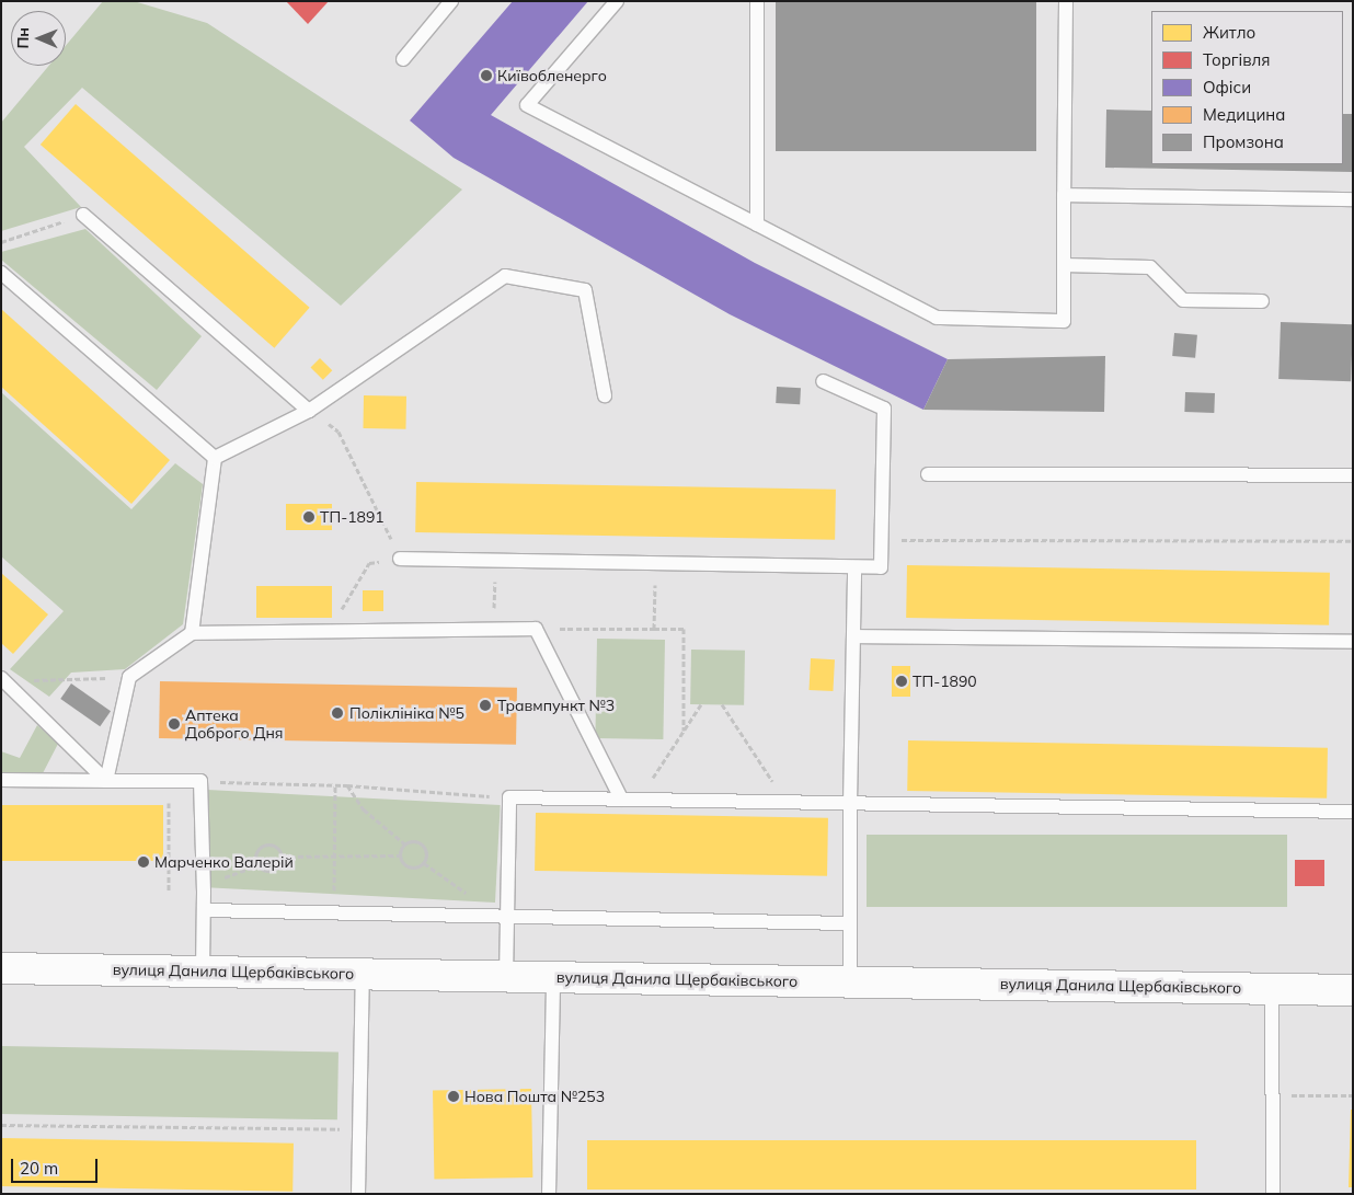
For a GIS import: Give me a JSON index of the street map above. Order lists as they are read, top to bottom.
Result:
{
  "streets": {
    "main road": ["вулиця Данила Щербаківського"]
  },
  "places": [
    "Київобленерго",
    "ТП-1891",
    "ТП-1890",
    "Травмпункт №3",
    "Поліклініка №5",
    "Аптека Доброго Дня",
    "Марченко Валерій",
    "Нова Пошта №253"
  ],
  "legend": [
    "Житло",
    "Торгівля",
    "Офіси",
    "Медицина",
    "Промзона"
  ],
  "scale_bar": "20 m",
  "north": "left"
}
